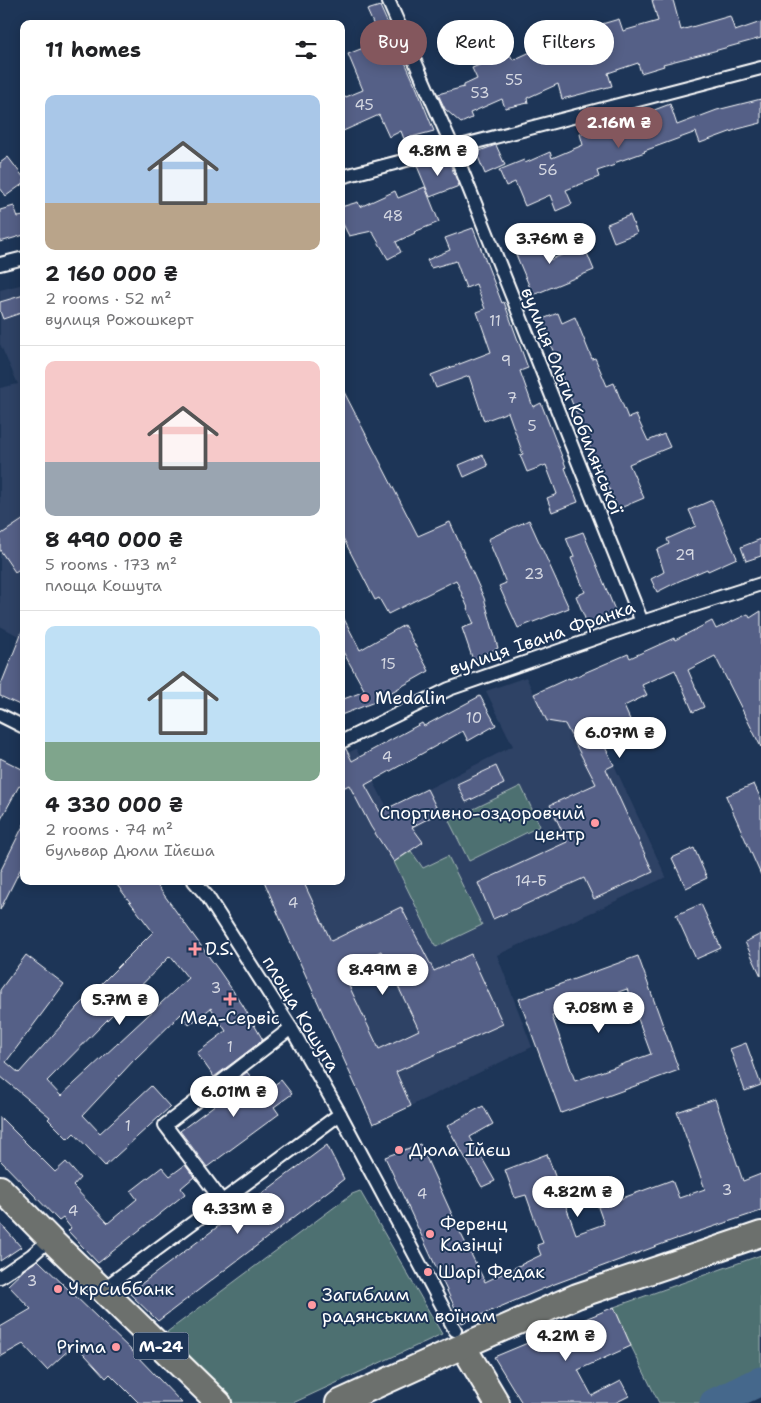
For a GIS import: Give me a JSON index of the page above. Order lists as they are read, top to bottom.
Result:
{
  "streets": {
    "highway": ["М-24"],
    "street": ["вулиця Ольги Кобилянської", "вулиця Івана Франка", "площа Кошута"]
  },
  "crossings": [
    ["вулиця Ольги Кобилянської", "вулиця Івана Франка"]
  ],
  "places": {
    "other": [
      "Medalin",
      "Спортивно-оздоровчий центр",
      "Дюла Ійєш",
      "Ференц Казінці",
      "Шарі Федак",
      "УкрСиббанк",
      "Загиблим радянським воїнам",
      "Prima"
    ],
    "health": ["D.S.", "Мед-Сервіс"]
  },
  "house_numbers": [
    "55",
    "53",
    "45",
    "56",
    "48",
    "11",
    "9",
    "7",
    "5",
    "29",
    "23",
    "15",
    "10",
    "4",
    "14-Б",
    "4",
    "3",
    "1",
    "1",
    "3",
    "4",
    "4",
    "3"
  ],
  "page": {
    "chip": ["Buy", "Rent", "Filters"],
    "heading": "11 homes",
    "list": [
      {
        "name": "2 160 000 ₴",
        "note": "2 rooms · 52 m² · вулиця Рожошкерт"
      },
      {
        "name": "8 490 000 ₴",
        "note": "5 rooms · 173 m² · площа Кошута"
      },
      {
        "name": "4 330 000 ₴",
        "note": "2 rooms · 74 m² · бульвар Дюли Ійєша"
      }
    ],
    "price": [
      "2.16M ₴",
      "4.8M ₴",
      "3.76M ₴",
      "6.07M ₴",
      "8.49M ₴",
      "5.7M ₴",
      "7.08M ₴",
      "6.01M ₴",
      "4.82M ₴",
      "4.33M ₴",
      "4.2M ₴"
    ]
  }
}
